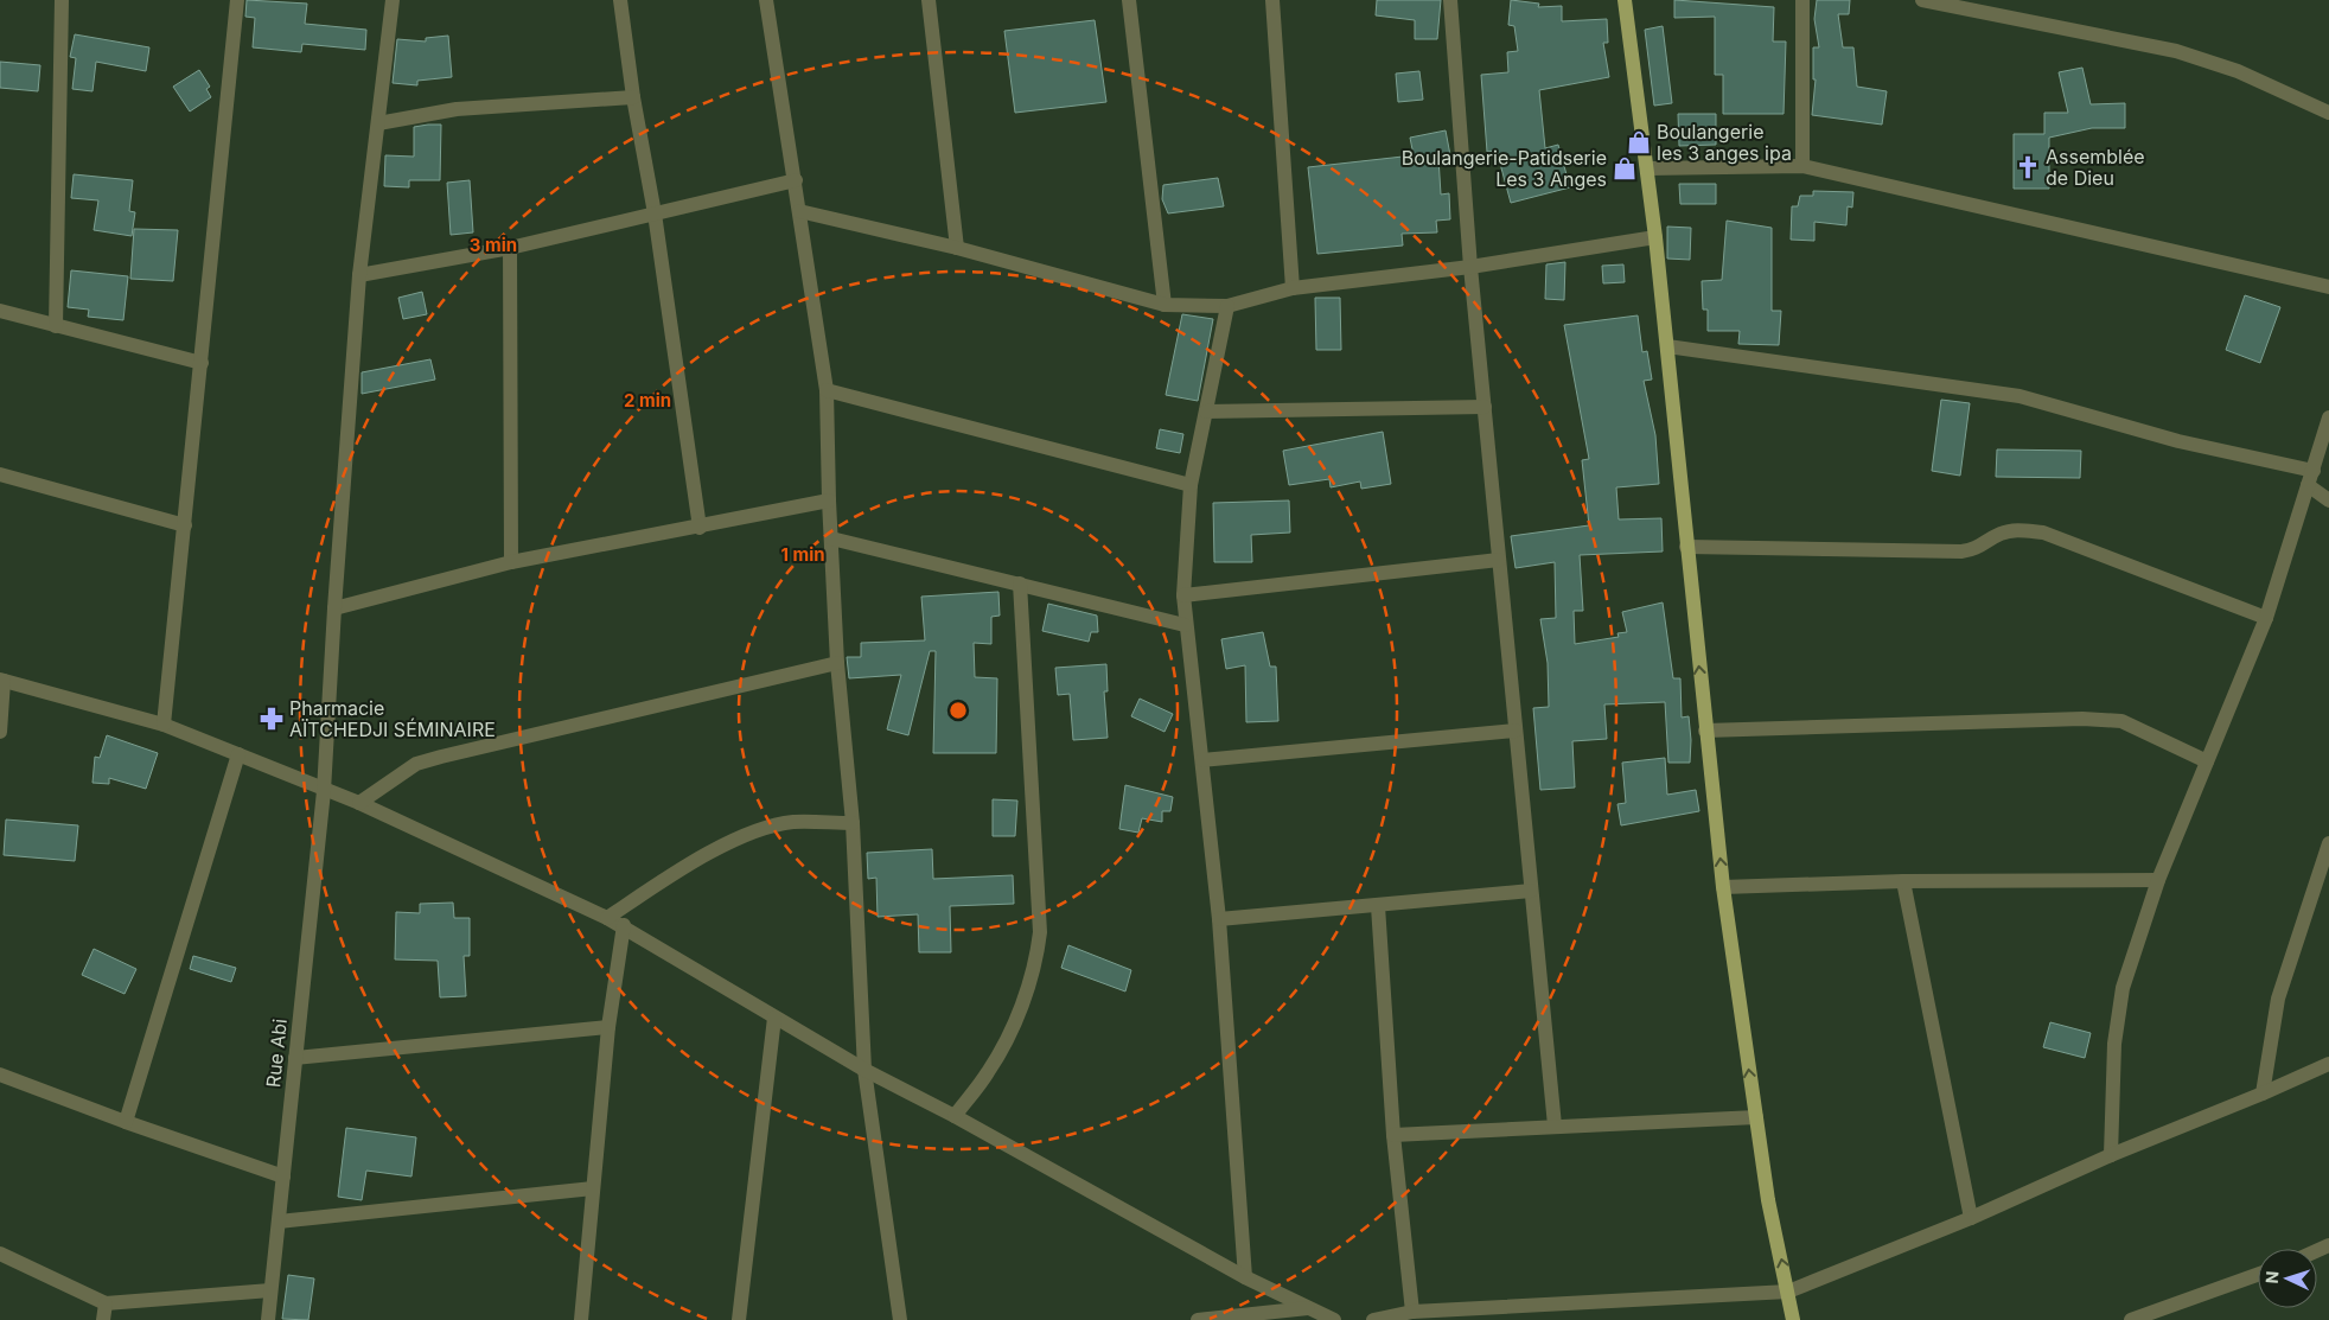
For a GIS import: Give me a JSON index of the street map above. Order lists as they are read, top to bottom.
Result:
{
  "streets": {
    "street": ["Rue Abi"]
  },
  "places": {
    "shop": ["Boulangerie les 3 anges ipa", "Boulangerie-Patidserie Les 3 Anges"],
    "church": ["Assemblée de Dieu"],
    "pharmacy": ["Pharmacie AÏTCHEDJI SÉMINAIRE"]
  },
  "north": "left",
  "rings": ["3 min", "2 min", "1 min"]
}
